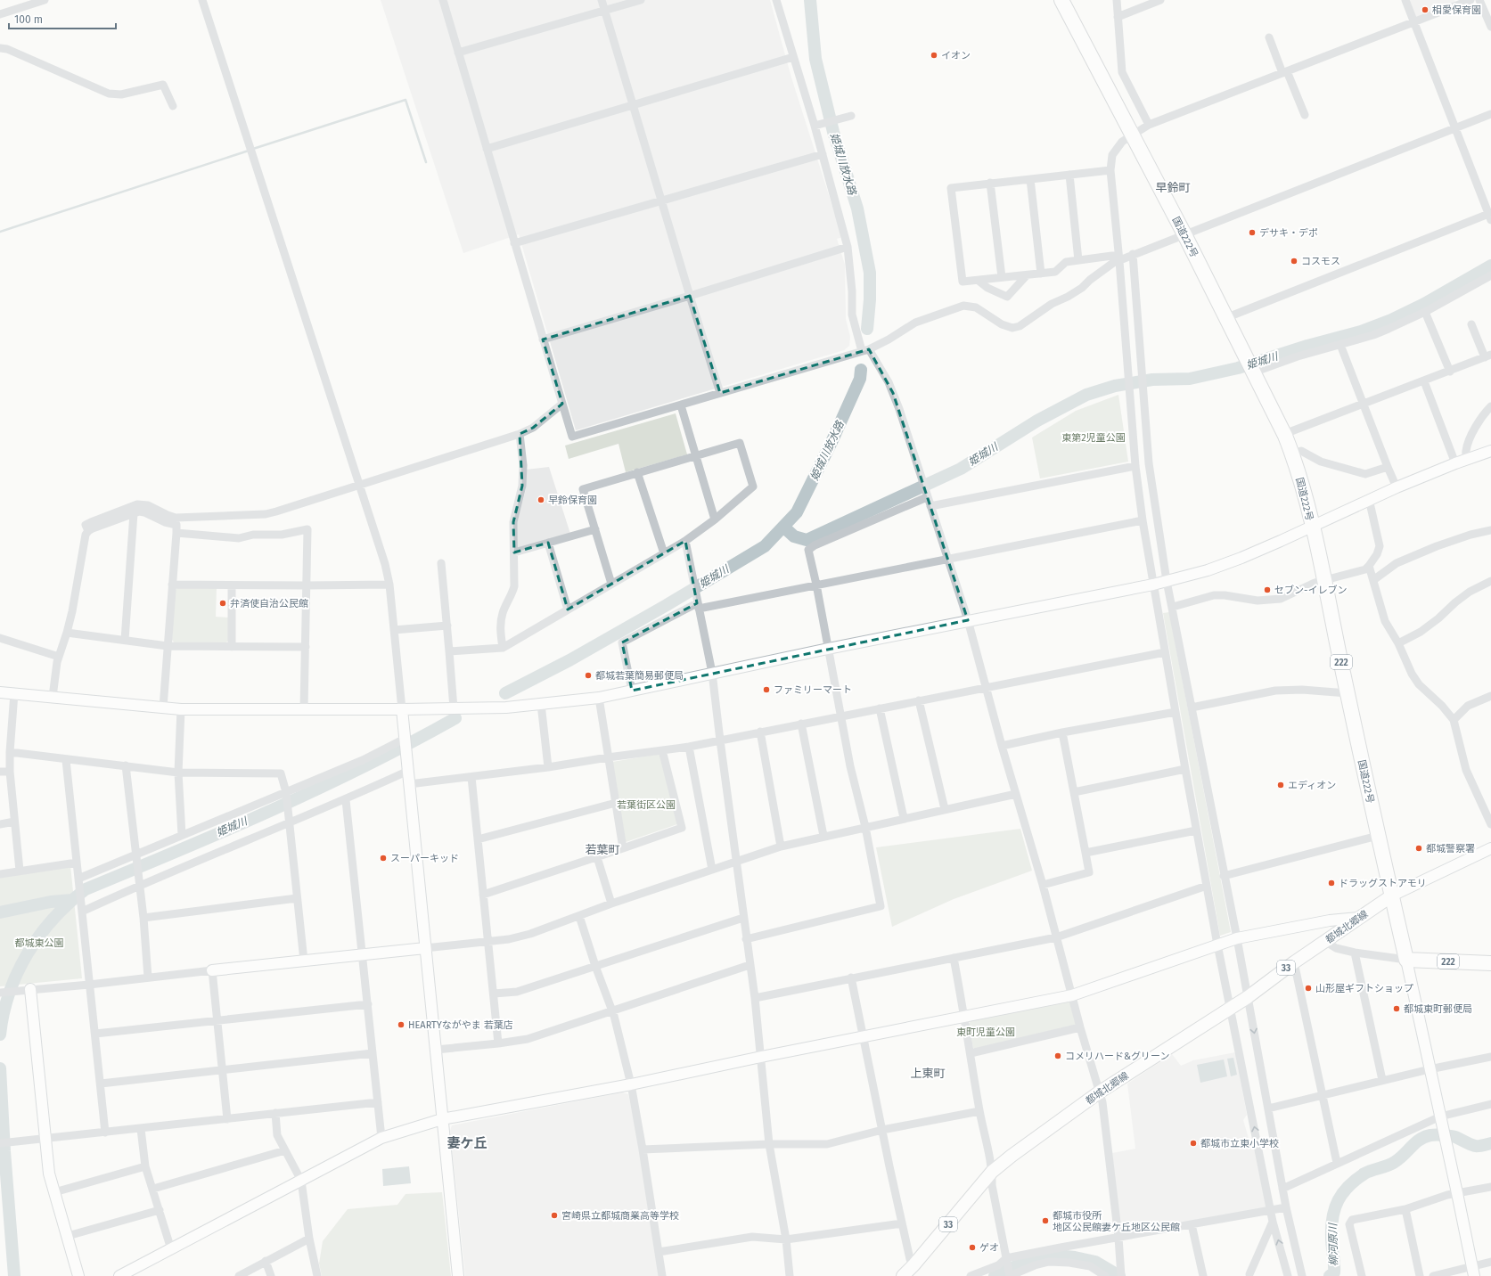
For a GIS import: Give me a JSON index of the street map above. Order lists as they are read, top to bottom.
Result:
{
  "streets": {
    "highway": ["国道222号", "222"],
    "main road": ["都城北郷線", "33"]
  },
  "crossings": [
    ["国道222号", "222"],
    ["国道222号", "都城北郷線"]
  ],
  "districts": [
    "早鈴町",
    "若葉町",
    "上東町",
    "妻ケ丘"
  ],
  "water": ["姫城川放水路", "姫城川", "柳河原川"],
  "parks": [
    "東第2児童公園",
    "若葉街区公園",
    "都城東公園",
    "東町児童公園"
  ],
  "places": [
    "相愛保育園",
    "イオン",
    "デサキ・デポ",
    "コスモス",
    "早鈴保育園",
    "セブン-イレブン",
    "弁済使自治公民館",
    "都城若葉簡易郵便局",
    "ファミリーマート",
    "エディオン",
    "都城警察署",
    "スーパーキッド",
    "ドラッグストアモリ",
    "山形屋ギフトショップ",
    "都城東町郵便局",
    "HEARTYながやま 若葉店",
    "コメリハード&グリーン",
    "都城市立東小学校",
    "宮崎県立都城商業高等学校",
    "都城市役所 地区公民館妻ケ丘地区公民館",
    "ゲオ"
  ],
  "scale_bar": "100 m"
}
